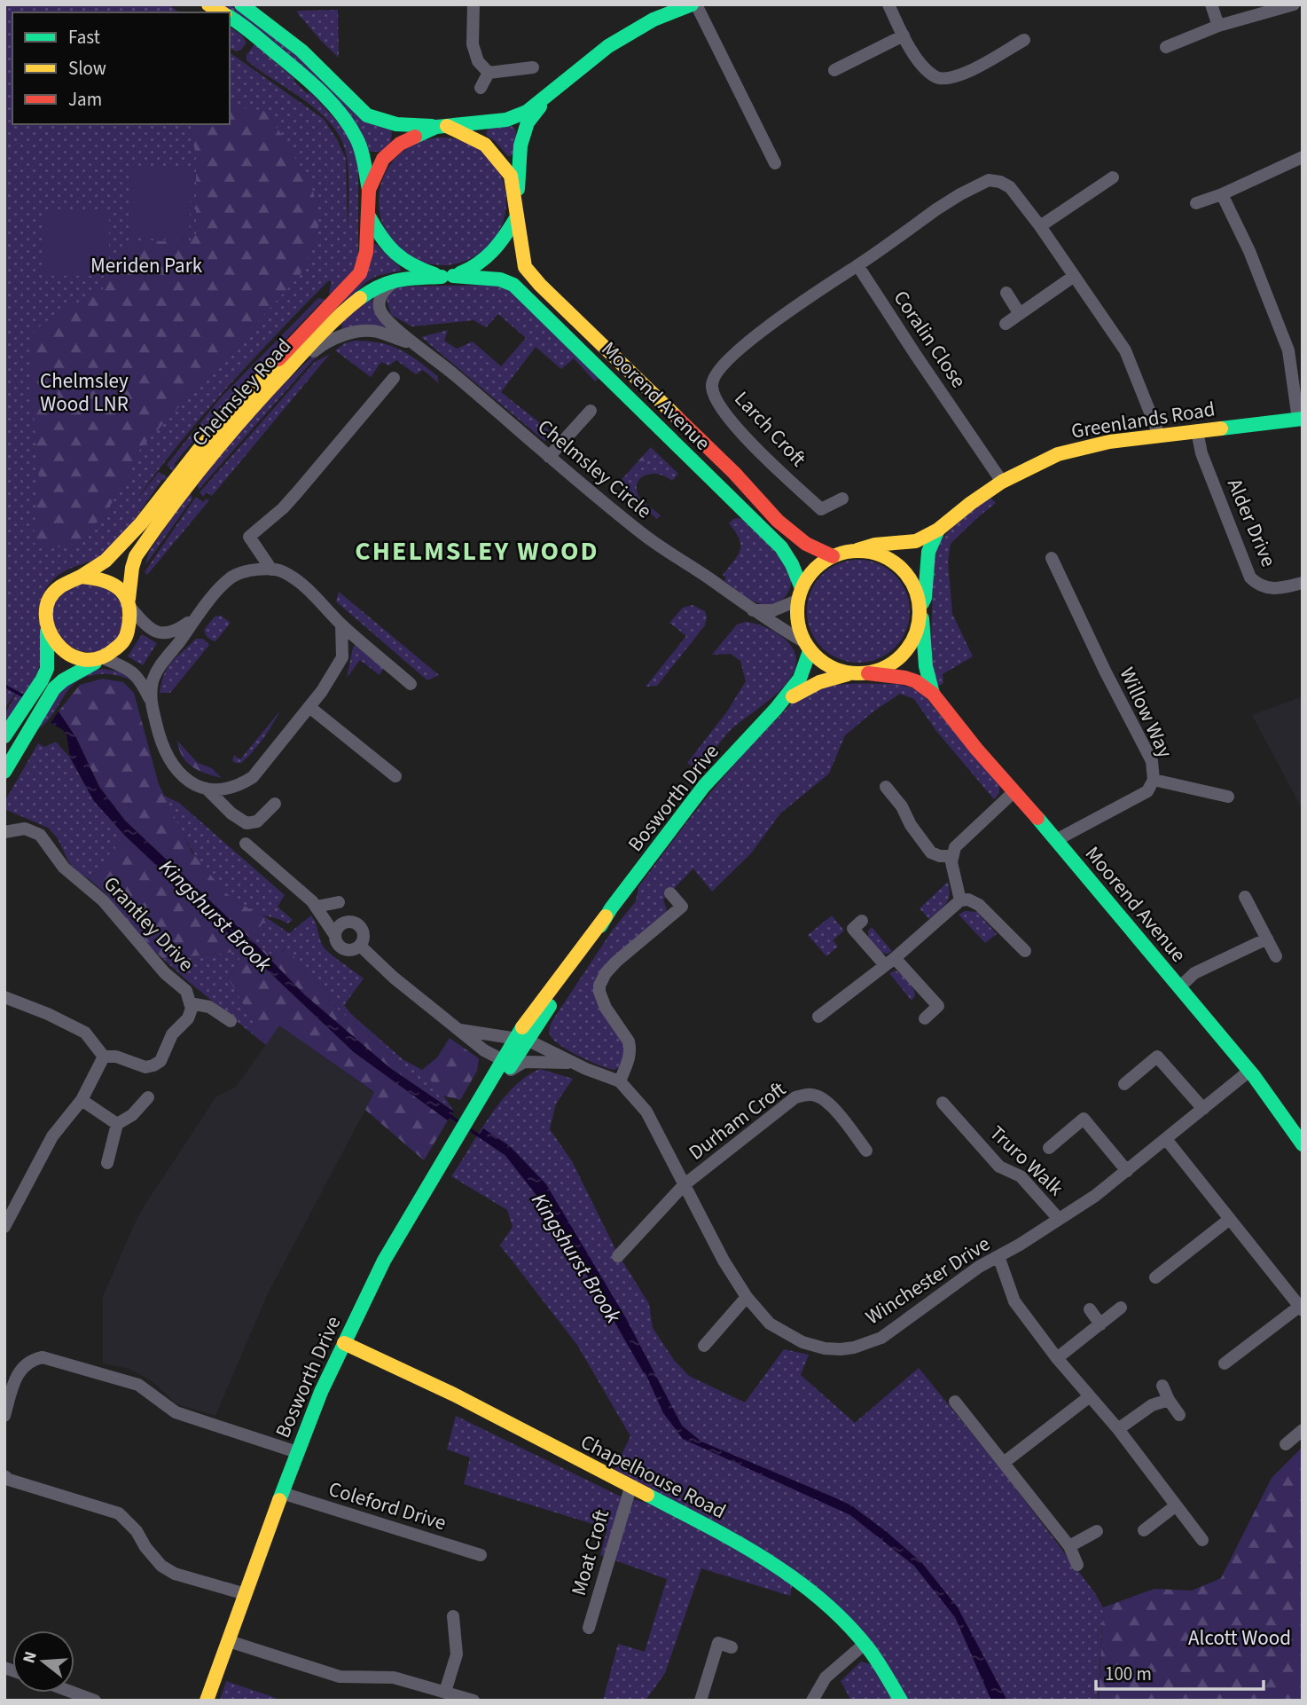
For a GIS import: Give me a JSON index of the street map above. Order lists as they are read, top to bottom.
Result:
{
  "streets": {
    "street": [
      "Coralin Close",
      "Chelmsley Road",
      "Moorend Avenue",
      "Greenlands Road",
      "Larch Croft",
      "Chelmsley Circle",
      "Alder Drive",
      "Willow Way",
      "Bosworth Drive",
      "Grantley Drive",
      "Durham Croft",
      "Truro Walk",
      "Winchester Drive",
      "Chapelhouse Road",
      "Coleford Drive",
      "Moat Croft"
    ]
  },
  "crossings": [
    ["Coralin Close", "Greenlands Road"],
    ["Coralin Close", "Larch Croft"],
    ["Chelmsley Road", "Moorend Avenue"],
    ["Chelmsley Road", "Chelmsley Circle"],
    ["Moorend Avenue", "Greenlands Road"],
    ["Moorend Avenue", "Chelmsley Circle"],
    ["Moorend Avenue", "Willow Way"],
    ["Moorend Avenue", "Bosworth Drive"],
    ["Moorend Avenue", "Winchester Drive"],
    ["Greenlands Road", "Chelmsley Circle"],
    ["Greenlands Road", "Alder Drive"],
    ["Greenlands Road", "Bosworth Drive"],
    ["Chelmsley Circle", "Bosworth Drive"],
    ["Bosworth Drive", "Winchester Drive"],
    ["Bosworth Drive", "Chapelhouse Road"],
    ["Bosworth Drive", "Coleford Drive"],
    ["Durham Croft", "Winchester Drive"],
    ["Truro Walk", "Winchester Drive"],
    ["Chapelhouse Road", "Moat Croft"]
  ],
  "districts": ["CHELMSLEY WOOD"],
  "water": ["Kingshurst Brook"],
  "parks": ["Meriden Park", "Chelmsley Wood LNR", "Alcott Wood"],
  "legend": ["Fast", "Slow", "Jam"],
  "scale_bar": "100 m",
  "north": "left"
}
